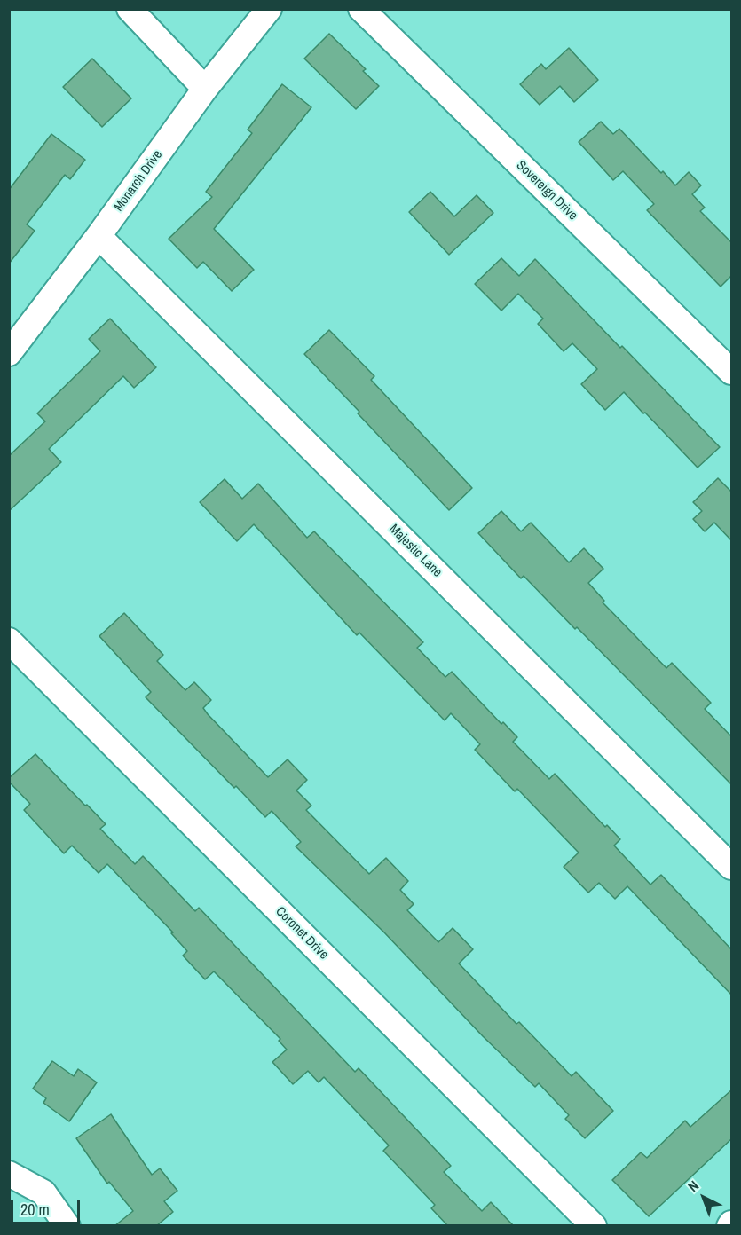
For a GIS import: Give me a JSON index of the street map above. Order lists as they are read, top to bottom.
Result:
{
  "streets": {
    "street": [
      "Monarch Drive",
      "Sovereign Drive",
      "Majestic Lane",
      "Coronet Drive"
    ]
  },
  "crossings": [
    ["Monarch Drive", "Majestic Lane"]
  ],
  "scale_bar": "20 m",
  "north": "top left"
}
